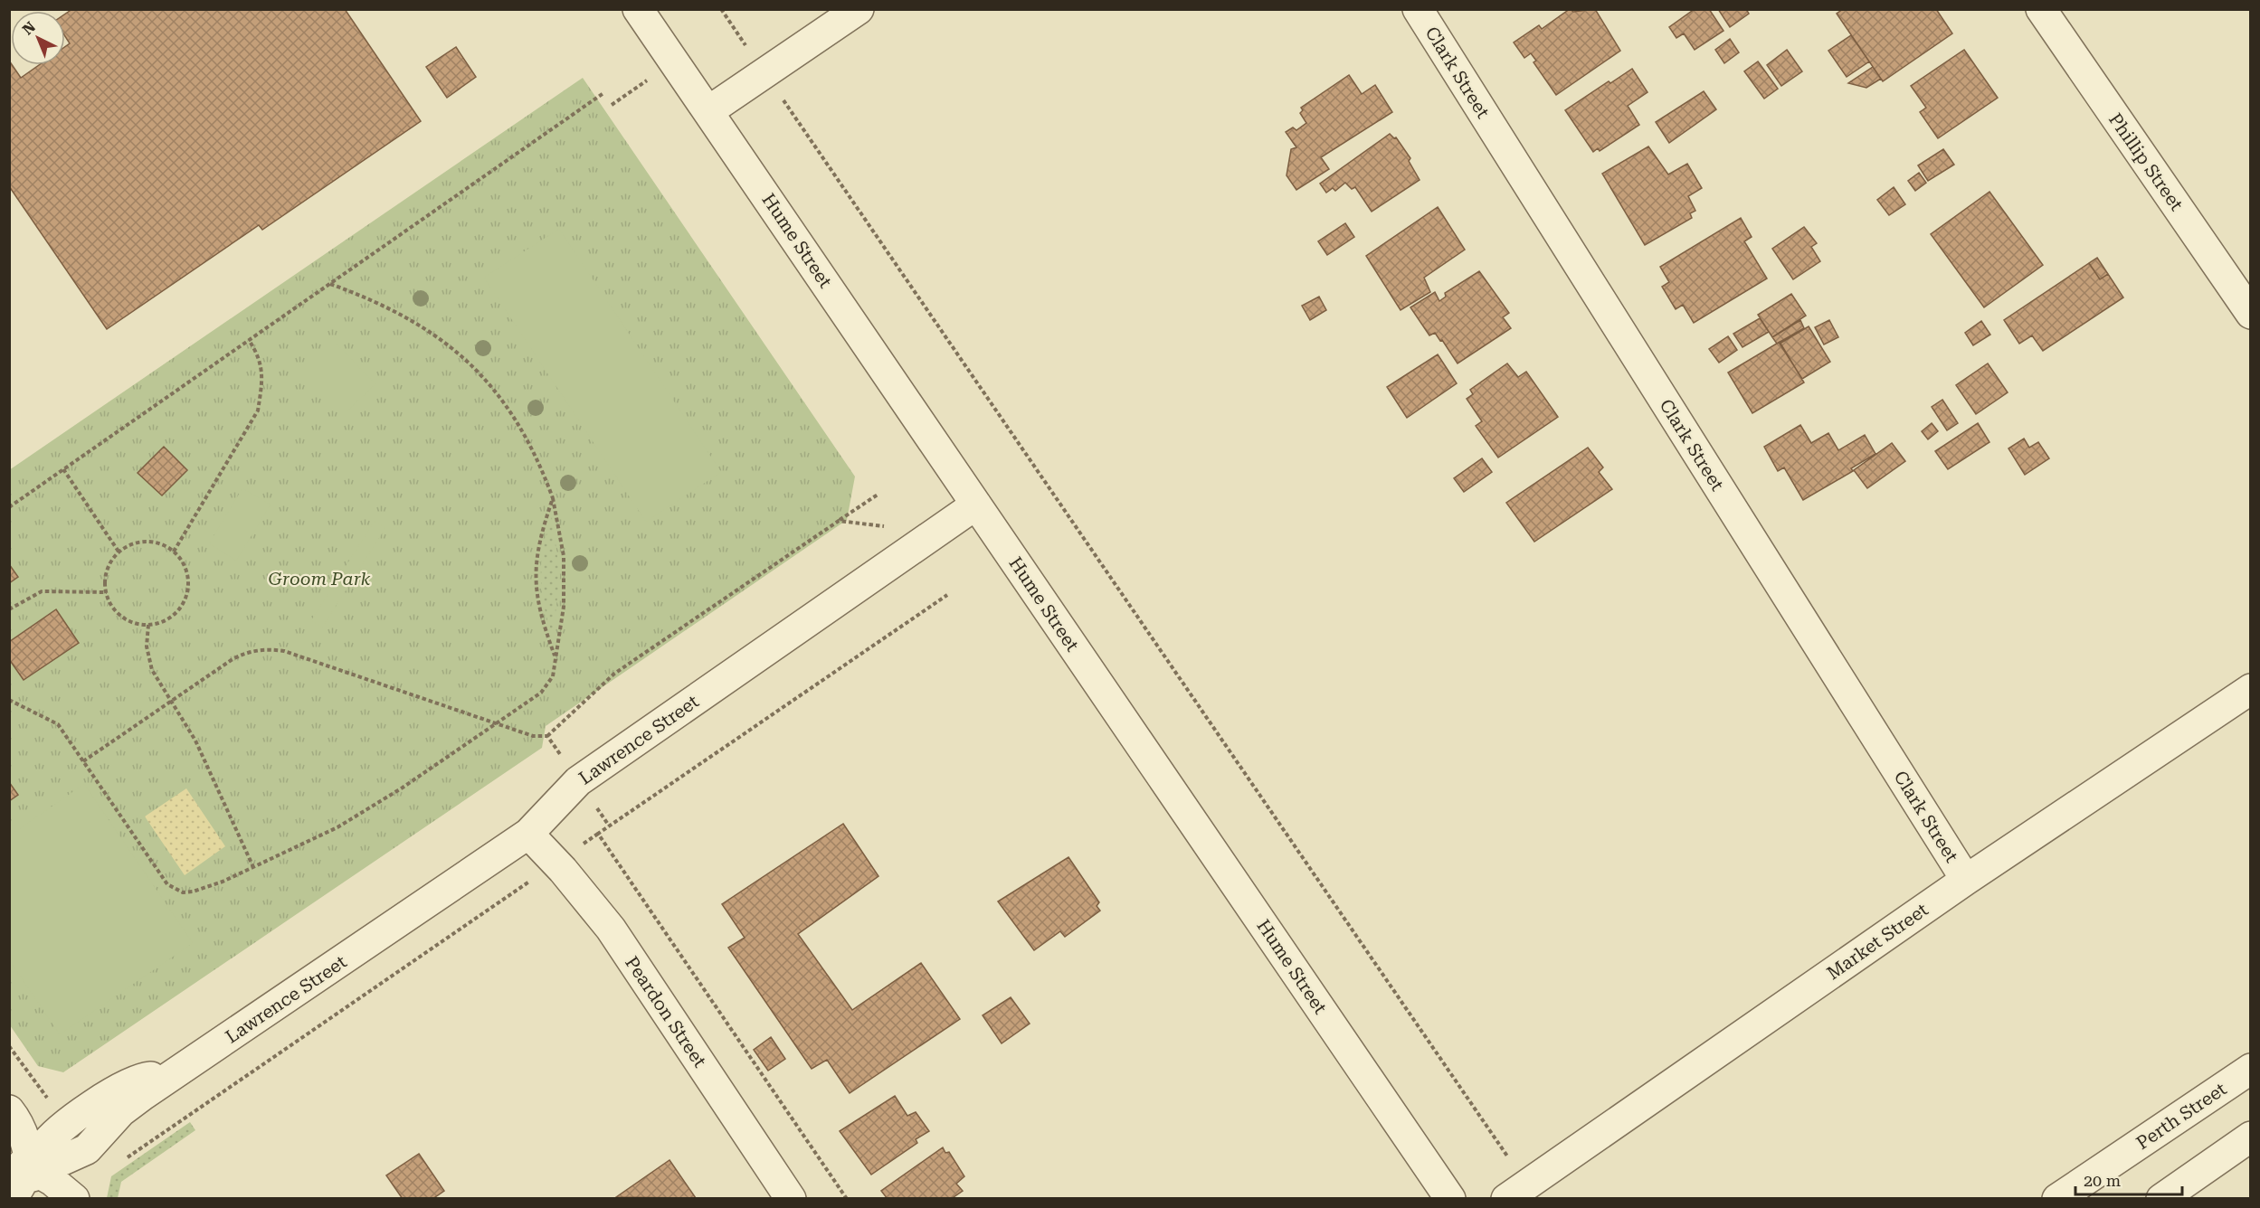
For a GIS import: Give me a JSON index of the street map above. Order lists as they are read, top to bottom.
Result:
{
  "streets": {
    "street": [
      "Clark Street",
      "Phillip Street",
      "Hume Street",
      "Lawrence Street",
      "Market Street",
      "Peardon Street",
      "Perth Street"
    ]
  },
  "crossings": [
    ["Clark Street", "Market Street"],
    ["Hume Street", "Lawrence Street"],
    ["Lawrence Street", "Peardon Street"]
  ],
  "parks": ["Groom Park"],
  "scale_bar": "20 m",
  "north": "top left"
}
